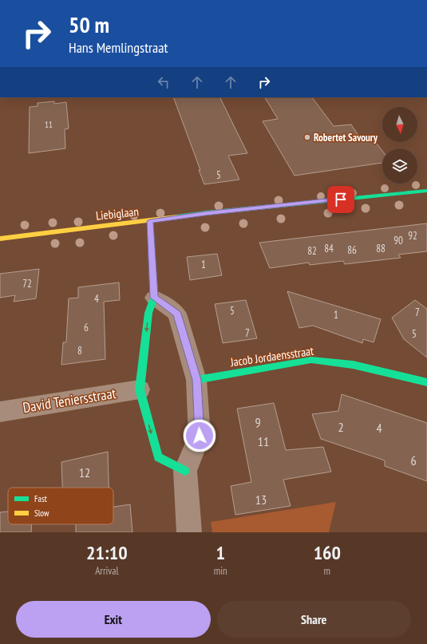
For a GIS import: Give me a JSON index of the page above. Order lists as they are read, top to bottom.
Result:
{
  "streets": {
    "street": ["Liebiglaan", "Jacob Jordaensstraat", "David Teniersstraat"]
  },
  "places": ["Robertet Savoury"],
  "house_numbers": [
    "11",
    "5",
    "92",
    "90",
    "84",
    "88",
    "86",
    "82",
    "1",
    "72",
    "4",
    "5",
    "7",
    "1",
    "6",
    "7",
    "5",
    "8",
    "9",
    "2",
    "4",
    "11",
    "6",
    "12",
    "13"
  ],
  "legend": ["Fast", "Slow"],
  "north": "bottom",
  "page": {
    "turn": ["50 m", "Hans Memlingstraat"],
    "eta": [
      "21:10",
      "Arrival",
      "1",
      "min",
      "160",
      "m"
    ],
    "buttons": ["Exit", "Share"]
  }
}
